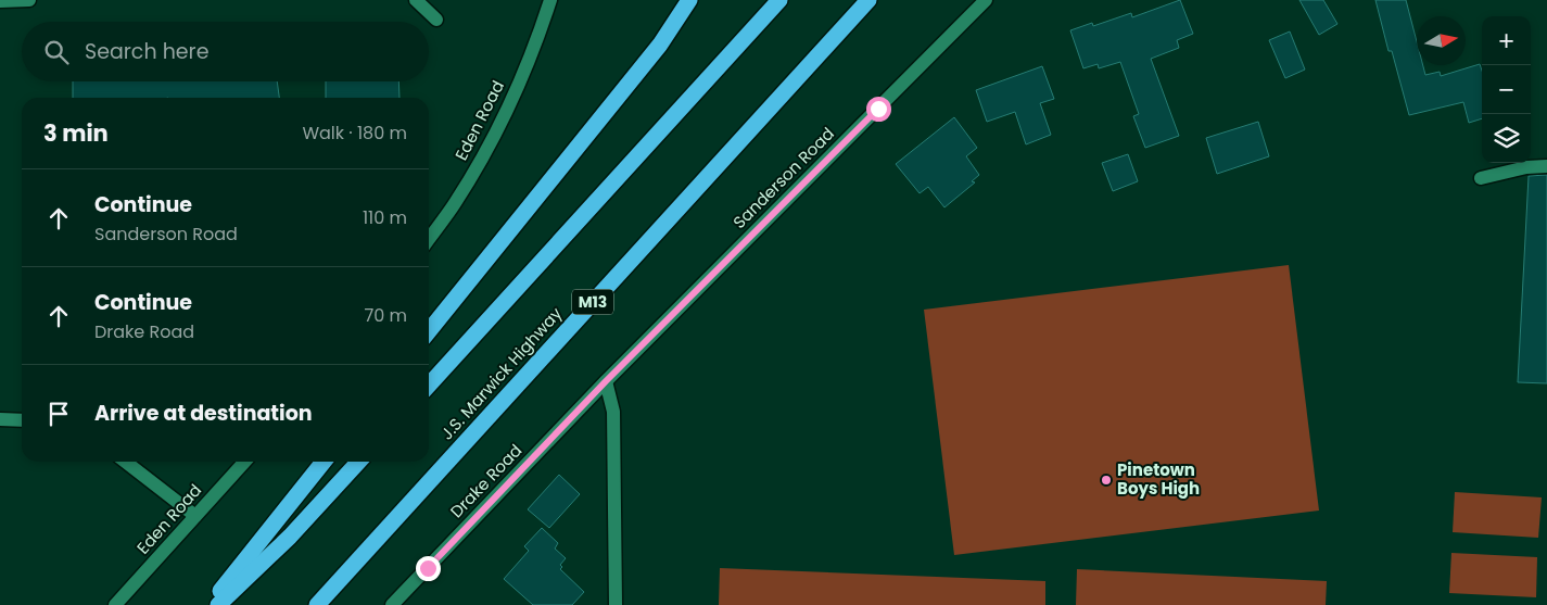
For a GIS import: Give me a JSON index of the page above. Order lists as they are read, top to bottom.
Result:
{
  "streets": {
    "highway": ["M13", "J.S. Marwick Highway"],
    "street": ["Eden Road", "Sanderson Road", "Drake Road"]
  },
  "crossings": [
    ["Sanderson Road", "Drake Road"]
  ],
  "places": ["Pinetown Boys High"],
  "north": "right",
  "page": {
    "map_buttons": ["+", "−"],
    "search": "Search here",
    "heading": ["3 min", "Walk · 180 m"],
    "list": [
      ["Continue", "Sanderson Road", "110 m"],
      ["Continue", "Drake Road", "70 m"],
      "Arrive at destination"
    ]
  }
}
